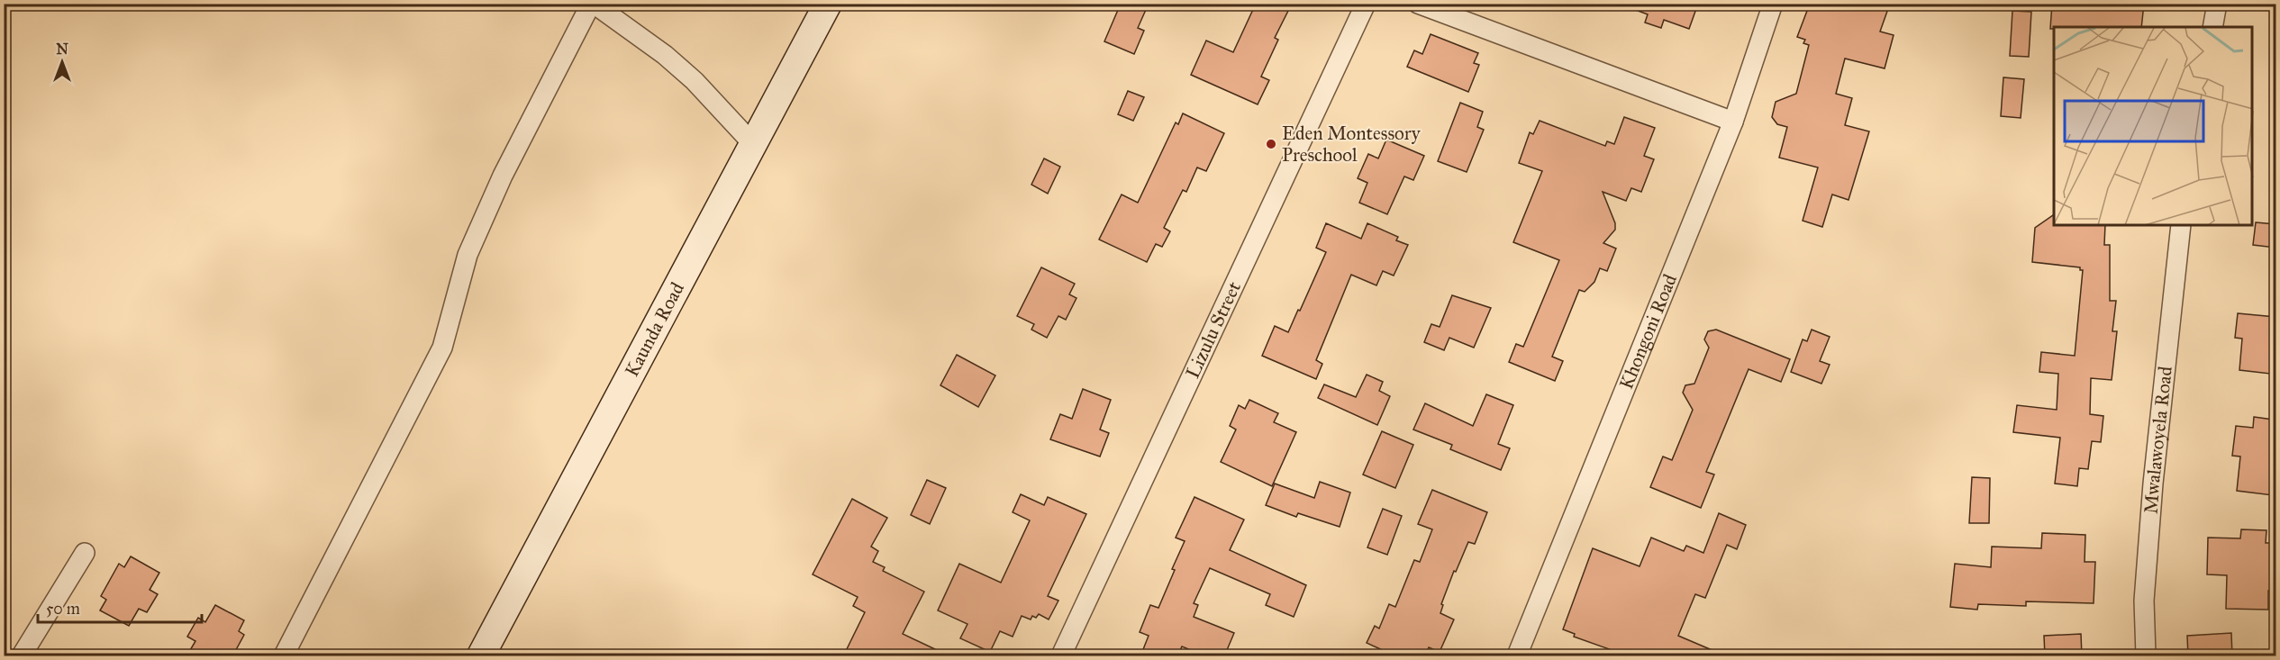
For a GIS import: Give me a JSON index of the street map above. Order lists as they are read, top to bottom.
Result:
{
  "streets": {
    "main road": ["Kaunda Road"],
    "street": ["Lizulu Street", "Khongoni Road", "Mwalawoyela Road"]
  },
  "places": ["Eden Montessory Preschool"],
  "scale_bar": "50 m",
  "north": "top"
}
